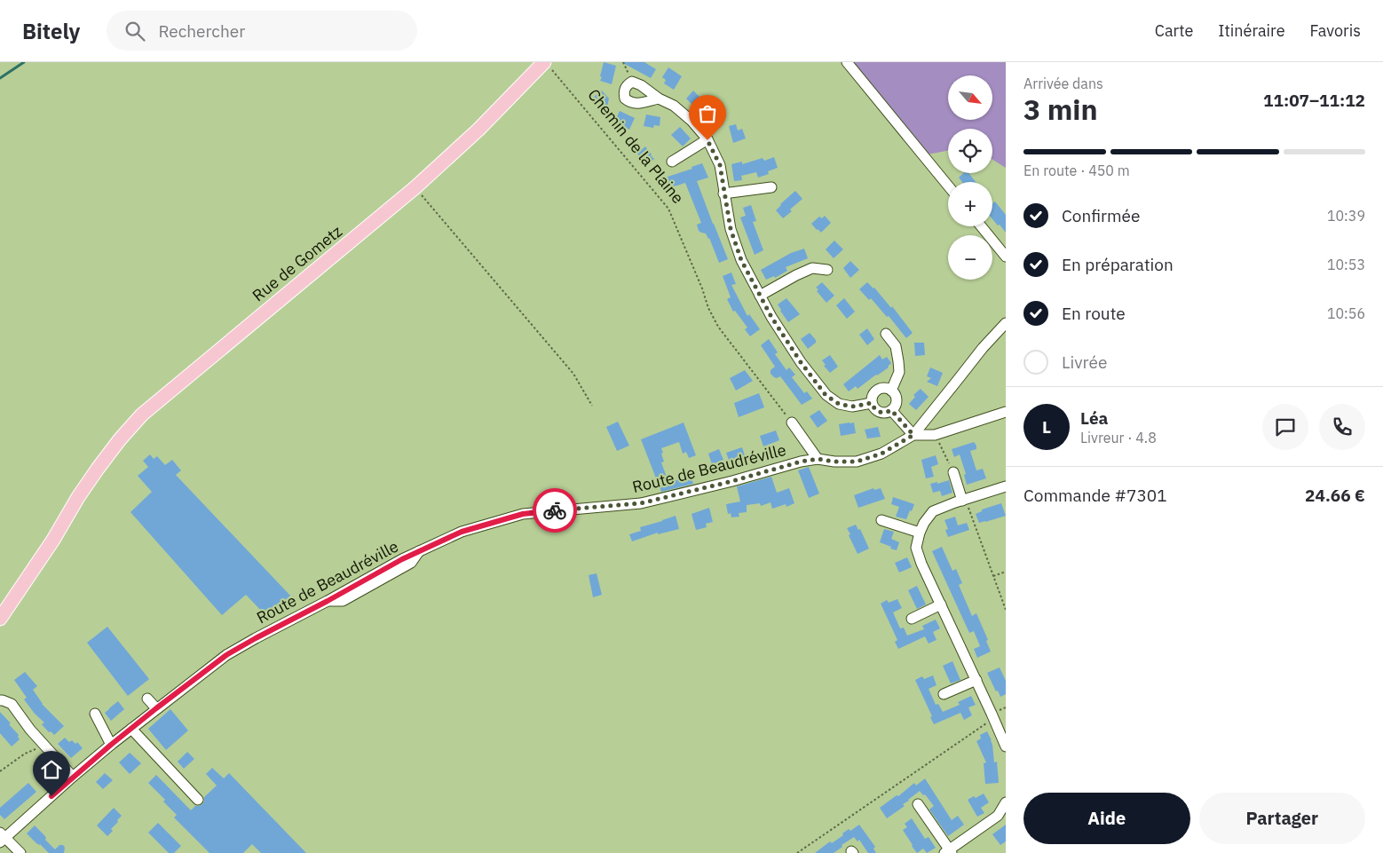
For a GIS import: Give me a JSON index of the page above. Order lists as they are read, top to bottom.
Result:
{
  "streets": {
    "main road": ["Rue de Gometz"],
    "street": ["Route de Beaudréville"],
    "path": ["Chemin de la Plaine"]
  },
  "crossings": [
    ["Chemin de la Plaine", "Rue de Gometz"]
  ],
  "north": "bottom right",
  "page": {
    "header": "Bitely",
    "search": "Rechercher",
    "nav": ["Carte", "Itinéraire", "Favoris"],
    "heading": ["3 min", "Arrivée dans", "11:07–11:12"],
    "panel": [
      "Léa",
      "Livreur · 4.8",
      "Commande #7301",
      "24.66 €"
    ],
    "map_buttons": ["+", "−"],
    "bar": "En route · 450 m",
    "list": [
      ["Confirmée", "10:39"],
      ["En préparation", "10:53"],
      ["En route", "10:56"],
      "Livrée"
    ],
    "round": "L",
    "buttons": ["Aide", "Partager"]
  }
}
